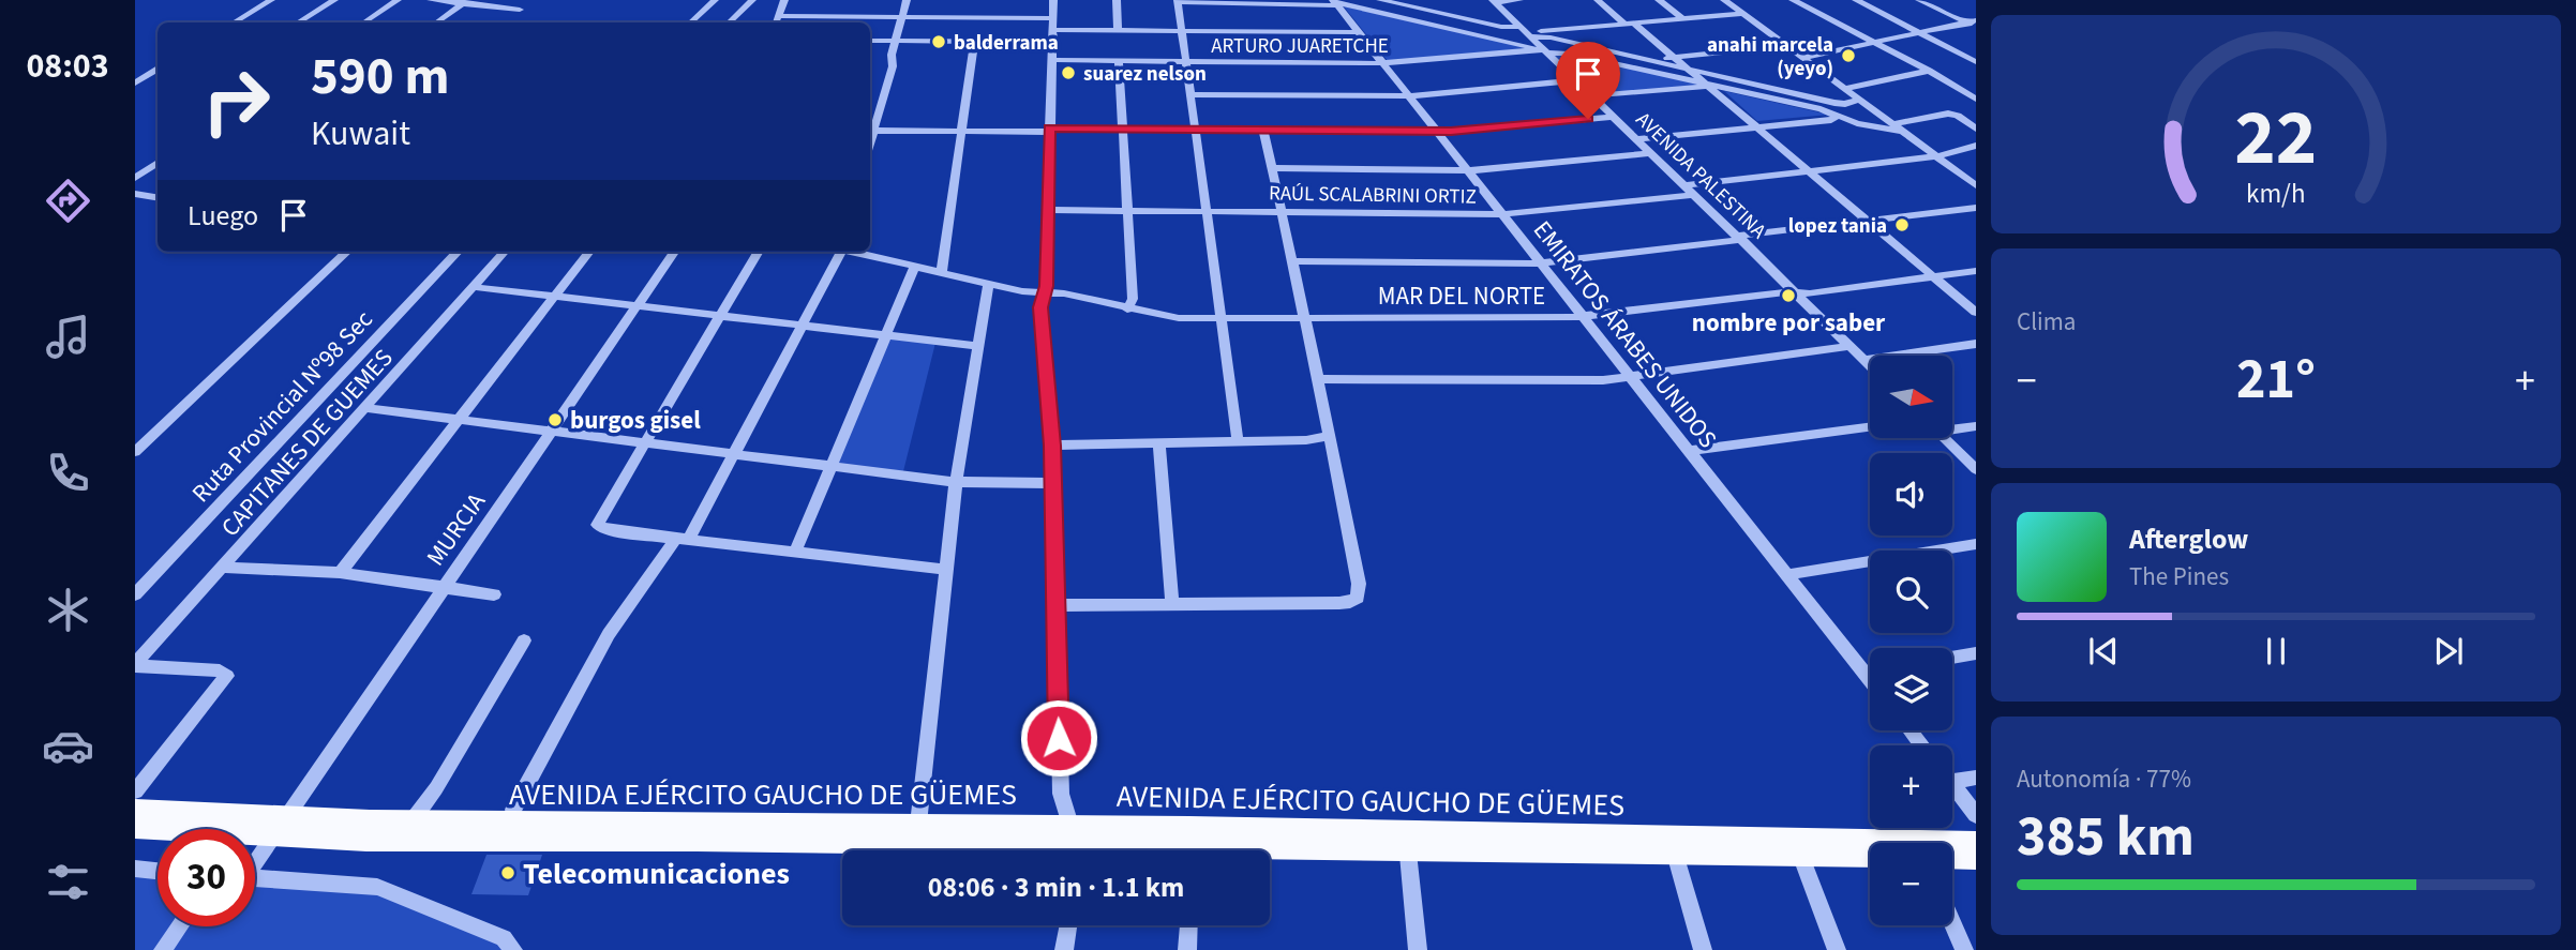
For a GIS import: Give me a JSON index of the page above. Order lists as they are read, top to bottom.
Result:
{
  "streets": {
    "main road": ["AVENIDA EJÉRCITO GAUCHO DE GÜEMES"],
    "street": [
      "ARTURO JUARETCHE",
      "AVENIDA PALESTINA",
      "RAÚL SCALABRINI ORTIZ",
      "MAR DEL NORTE",
      "EMIRATOS ÁRABES UNIDOS",
      "Ruta Provincial Nº98 Sec",
      "CAPITANES DE GUEMES",
      "MURCIA"
    ]
  },
  "crossings": [
    ["ARTURO JUARETCHE", "AVENIDA PALESTINA"],
    ["ARTURO JUARETCHE", "EMIRATOS ÁRABES UNIDOS"],
    ["AVENIDA PALESTINA", "RAÚL SCALABRINI ORTIZ"],
    ["AVENIDA PALESTINA", "MAR DEL NORTE"],
    ["RAÚL SCALABRINI ORTIZ", "EMIRATOS ÁRABES UNIDOS"],
    ["MAR DEL NORTE", "EMIRATOS ÁRABES UNIDOS"],
    ["MURCIA", "AVENIDA EJÉRCITO GAUCHO DE GÜEMES"]
  ],
  "places": [
    "balderrama",
    "anahi marcela (yeyo)",
    "suarez nelson",
    "lopez tania",
    "nombre por saber",
    "burgos gisel",
    "Telecomunicaciones"
  ],
  "north": "right",
  "page": {
    "tabs": "08:03",
    "turn": ["590 m", "Kuwait"],
    "then": "Luego",
    "tile": [
      "Clima",
      ["Autonomía · 77%", "385 km"]
    ],
    "heat": ["−", "21°", "+"],
    "map_buttons": ["+", "−"],
    "song": ["Afterglow", "The Pines"],
    "limit": "30",
    "trip": "08:06 · 3 min · 1.1 km",
    "gauge": ["22", "km/h"]
  }
}
